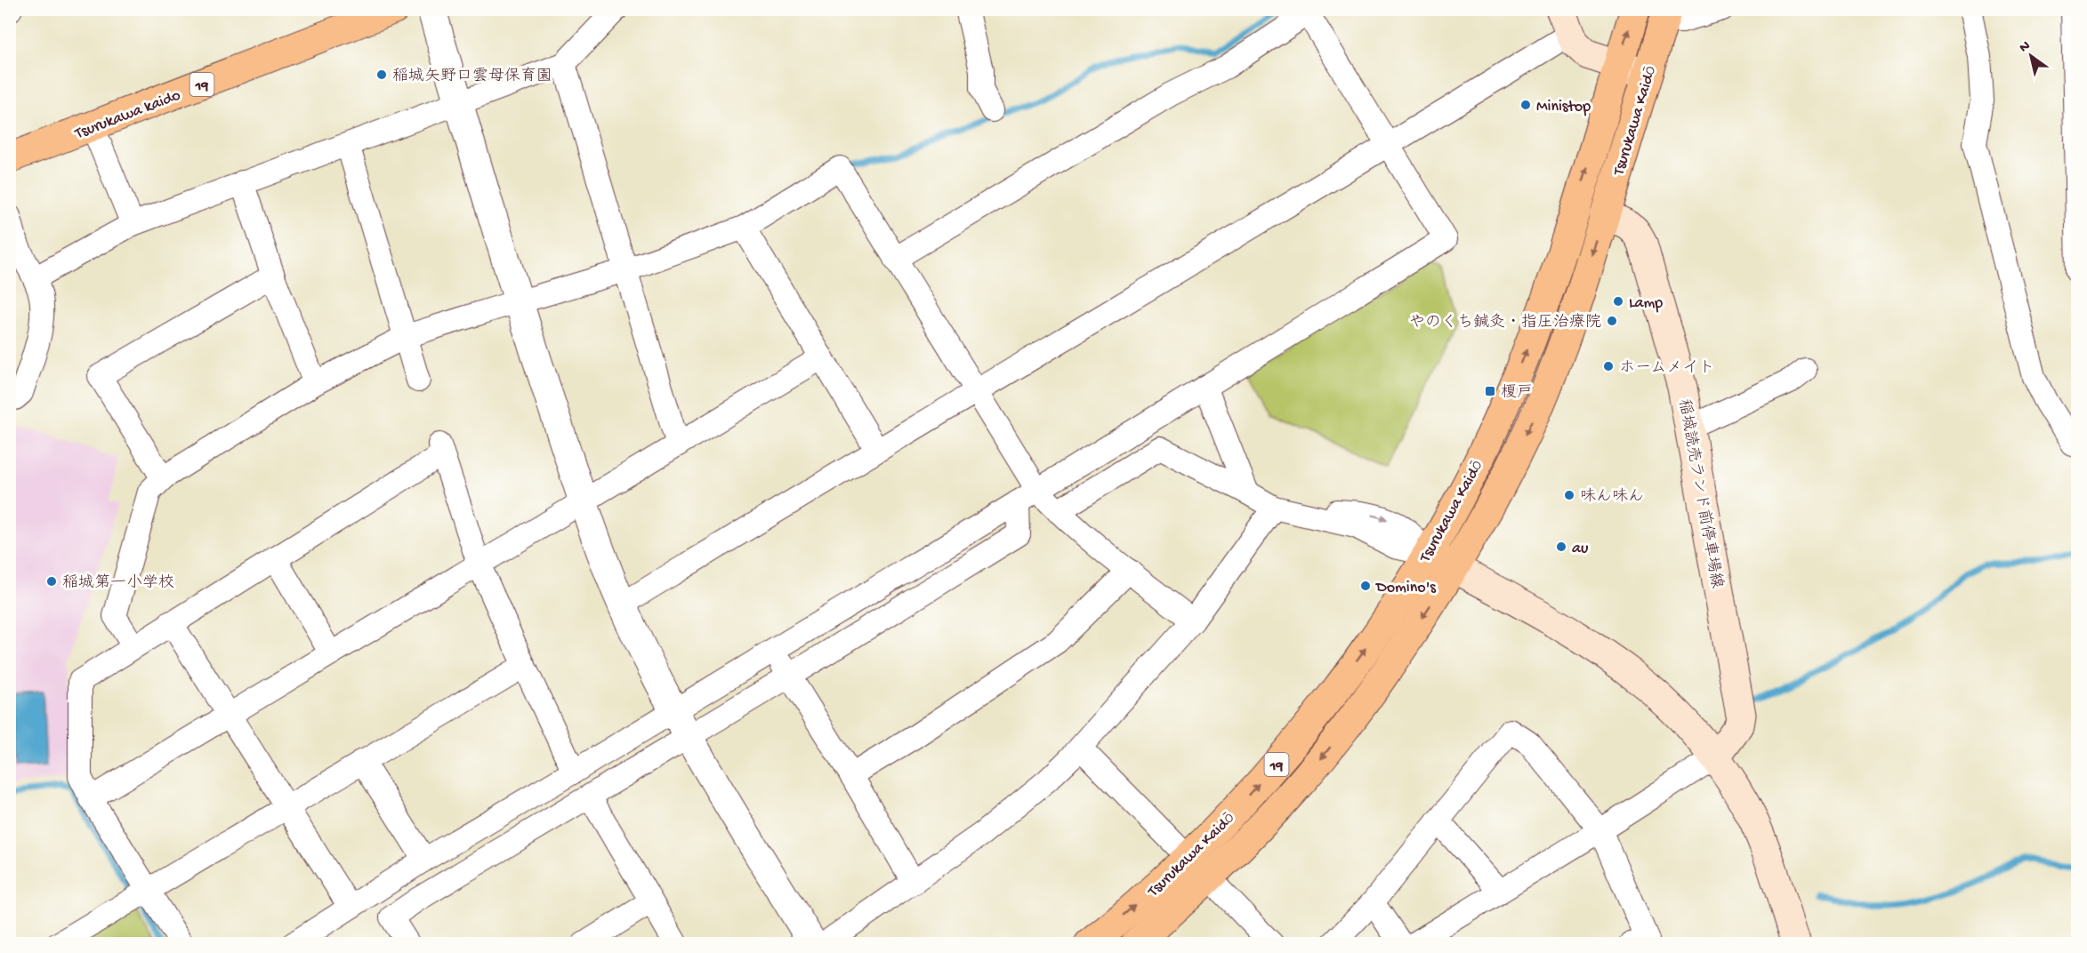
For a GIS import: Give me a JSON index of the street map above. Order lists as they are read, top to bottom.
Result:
{
  "streets": {
    "main road": [
      "19",
      "Tsurukawa kaido",
      "Tsurukawa Kaidō",
      "稲城読売ランド前停車場線"
    ]
  },
  "crossings": [
    ["Tsurukawa Kaidō", "稲城読売ランド前停車場線"]
  ],
  "places": {
    "other": [
      "稲城矢野口雲母保育園",
      "Ministop",
      "Lamp",
      "やのくち鍼灸・指圧治療院",
      "ホームメイト",
      "味ん味ん",
      "au",
      "稲城第一小学校",
      "Domino's"
    ],
    "transit": ["榎戸"]
  },
  "north": "top left"
}
